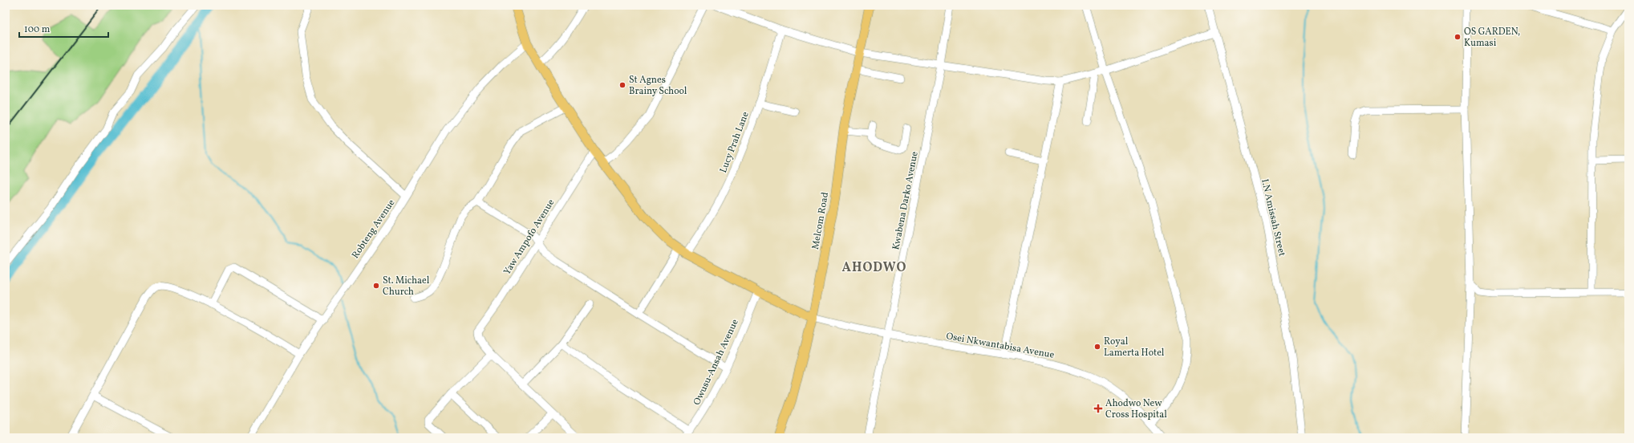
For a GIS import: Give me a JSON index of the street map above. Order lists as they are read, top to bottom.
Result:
{
  "streets": {
    "main road": ["Melcom Road"],
    "street": [
      "Lucy Prah Lane",
      "Kwabena Darko Avenue",
      "I.N Amissah Street",
      "Robteng Avenue",
      "Yaw Ampofo Avenue",
      "Osei Nkwantabisa Avenue",
      "Owusu-Ansah Avenue"
    ]
  },
  "crossings": [
    ["Kwabena Darko Avenue", "Osei Nkwantabisa Avenue"],
    ["Melcom Road", "Osei Nkwantabisa Avenue"]
  ],
  "districts": ["AHODWO"],
  "places": {
    "other": [
      "OS GARDEN, Kumasi",
      "St Agnes Brainy School",
      "St. Michael Church",
      "Royal Lamerta Hotel"
    ],
    "health": ["Ahodwo New Cross Hospital"]
  },
  "scale_bar": "100 m"
}
